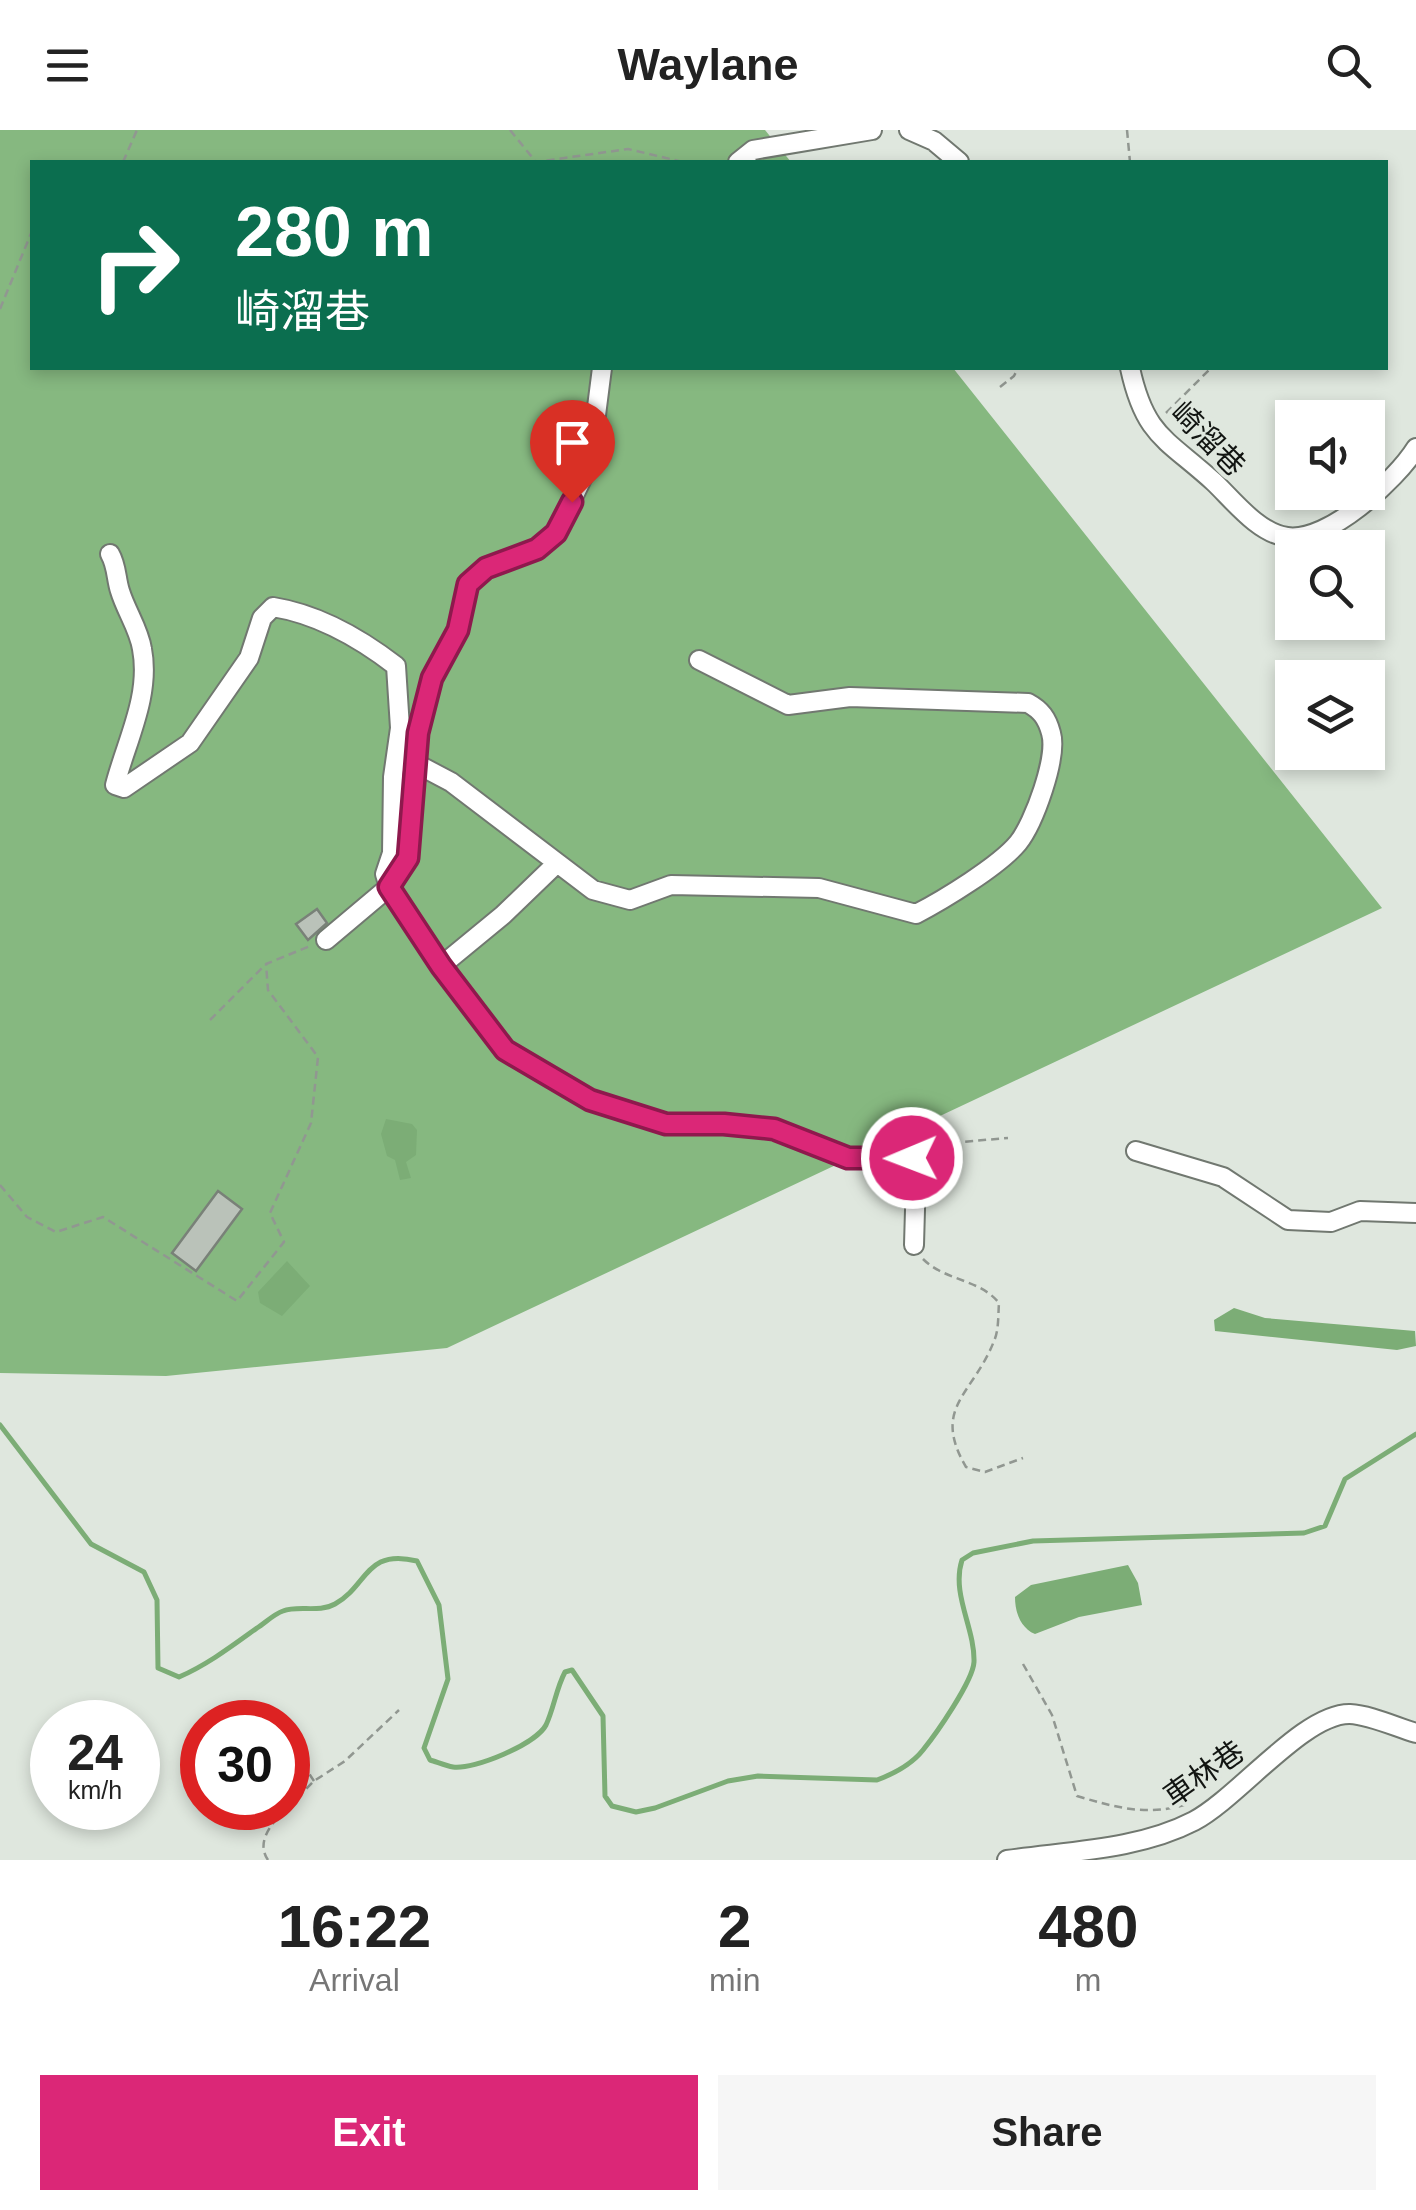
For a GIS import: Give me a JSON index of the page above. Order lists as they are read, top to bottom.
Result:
{
  "streets": {
    "street": ["崎溜巷", "車林巷"]
  },
  "page": {
    "header": "Waylane",
    "turn": ["280 m", "崎溜巷"],
    "speed": "24 km/h",
    "limit": "30",
    "eta": [
      "16:22",
      "Arrival",
      "2",
      "min",
      "480",
      "m"
    ],
    "buttons": ["Exit", "Share"]
  }
}
